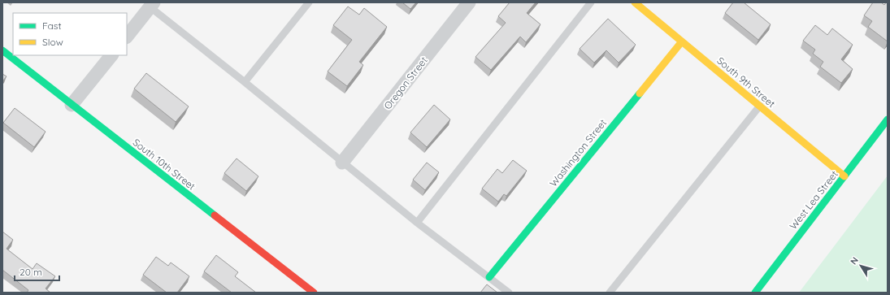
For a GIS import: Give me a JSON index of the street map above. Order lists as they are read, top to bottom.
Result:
{
  "streets": {
    "street": [
      "South 9th Street",
      "Oregon Street",
      "Washington Street",
      "South 10th Street",
      "West Lea Street"
    ]
  },
  "crossings": [
    ["South 9th Street", "Washington Street"],
    ["South 9th Street", "West Lea Street"]
  ],
  "legend": ["Fast", "Slow"],
  "scale_bar": "20 m",
  "north": "top left"
}
